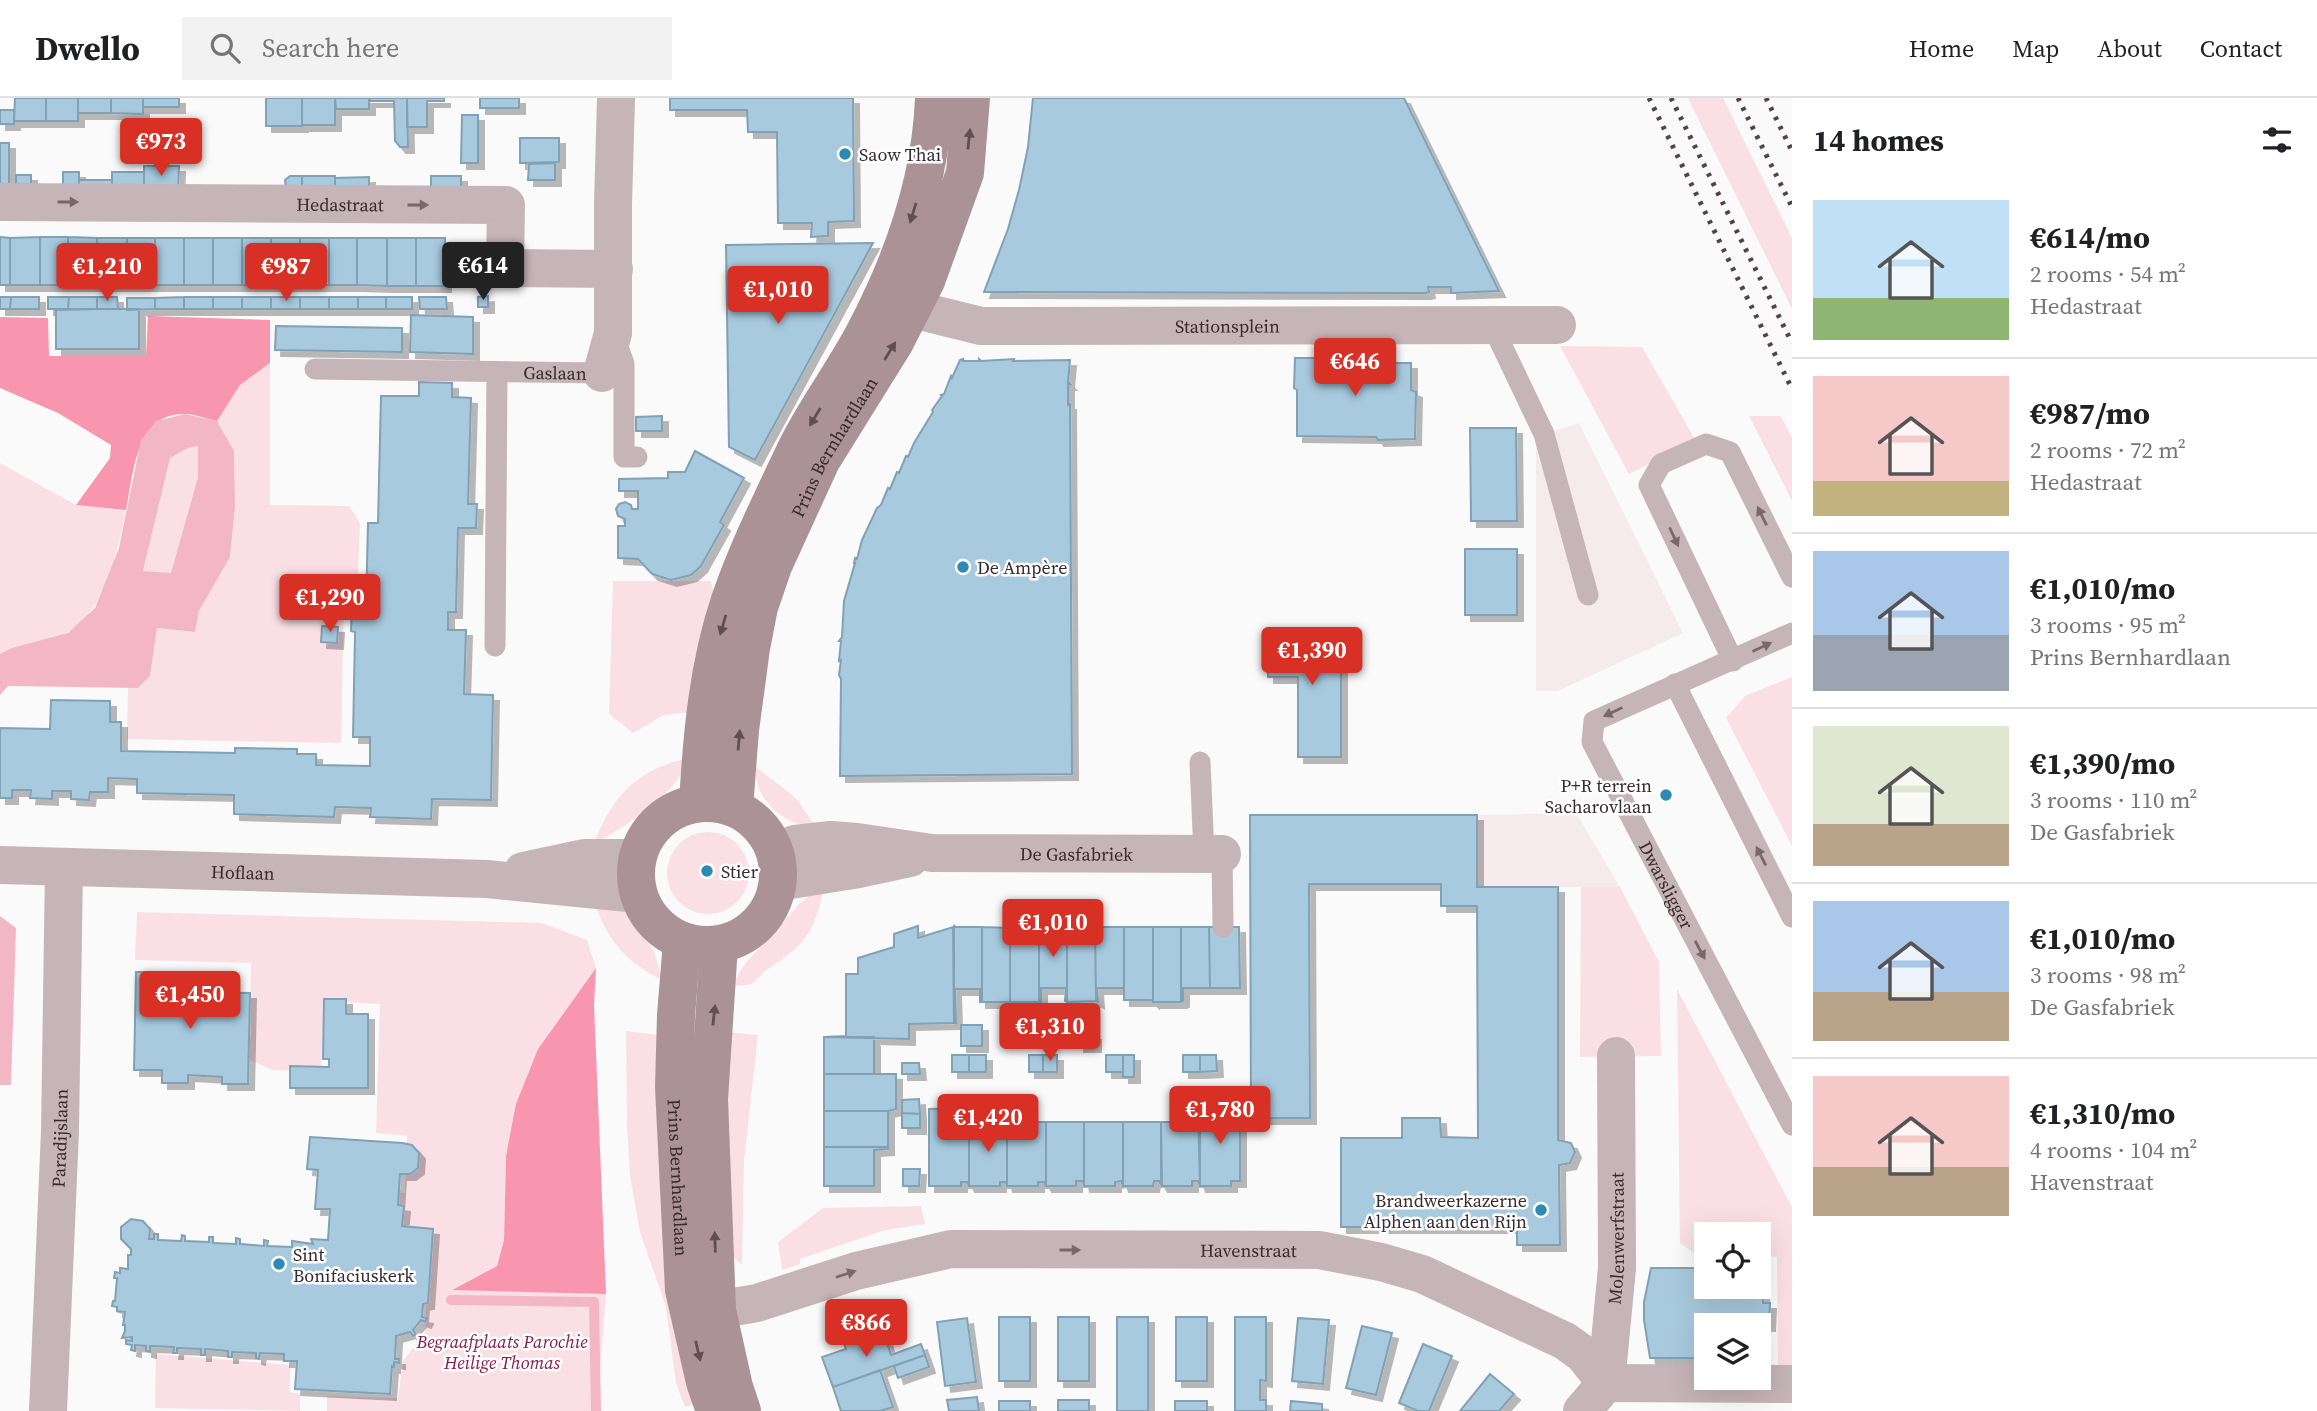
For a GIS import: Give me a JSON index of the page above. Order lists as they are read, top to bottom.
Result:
{
  "streets": {
    "main road": ["Prins Bernhardlaan"],
    "street": [
      "Hedastraat",
      "Stationsplein",
      "Gaslaan",
      "De Gasfabriek",
      "Hoflaan",
      "Paradijslaan",
      "Molenwerfstraat",
      "Havenstraat"
    ],
    "lane": ["Dwarsligger"]
  },
  "crossings": [
    ["Hedastraat", "Gaslaan"],
    ["Stationsplein", "Prins Bernhardlaan"],
    ["Prins Bernhardlaan", "De Gasfabriek"],
    ["Prins Bernhardlaan", "Hoflaan"],
    ["Prins Bernhardlaan", "Havenstraat"],
    ["De Gasfabriek", "Hoflaan"],
    ["Hoflaan", "Paradijslaan"],
    ["Molenwerfstraat", "Havenstraat"]
  ],
  "one_way": ["Hedastraat", "Havenstraat"],
  "parks": ["Begraafplaats Parochie Heilige Thomas"],
  "places": [
    "Saow Thai",
    "De Ampère",
    "P+R terrein Sacharovlaan",
    "Stier",
    "Brandweerkazerne Alphen aan den Rijn",
    "Sint Bonifaciuskerk"
  ],
  "page": {
    "header": "Dwello",
    "search": "Search here",
    "nav": [
      "Home",
      "Map",
      "About",
      "Contact"
    ],
    "heading": "14 homes",
    "price": [
      "€973",
      "€614",
      "€1,210",
      "€987",
      "€1,010",
      "€646",
      "€1,290",
      "€1,390",
      "€1,010",
      "€1,450",
      "€1,310",
      "€1,780",
      "€1,420",
      "€866"
    ],
    "list": [
      {
        "name": "€614/mo",
        "note": "2 rooms · 54 m² · Hedastraat"
      },
      {
        "name": "€987/mo",
        "note": "2 rooms · 72 m² · Hedastraat"
      },
      {
        "name": "€1,010/mo",
        "note": "3 rooms · 95 m² · Prins Bernhardlaan"
      },
      {
        "name": "€1,390/mo",
        "note": "3 rooms · 110 m² · De Gasfabriek"
      },
      {
        "name": "€1,010/mo",
        "note": "3 rooms · 98 m² · De Gasfabriek"
      },
      {
        "name": "€1,310/mo",
        "note": "4 rooms · 104 m² · Havenstraat"
      }
    ]
  }
}
